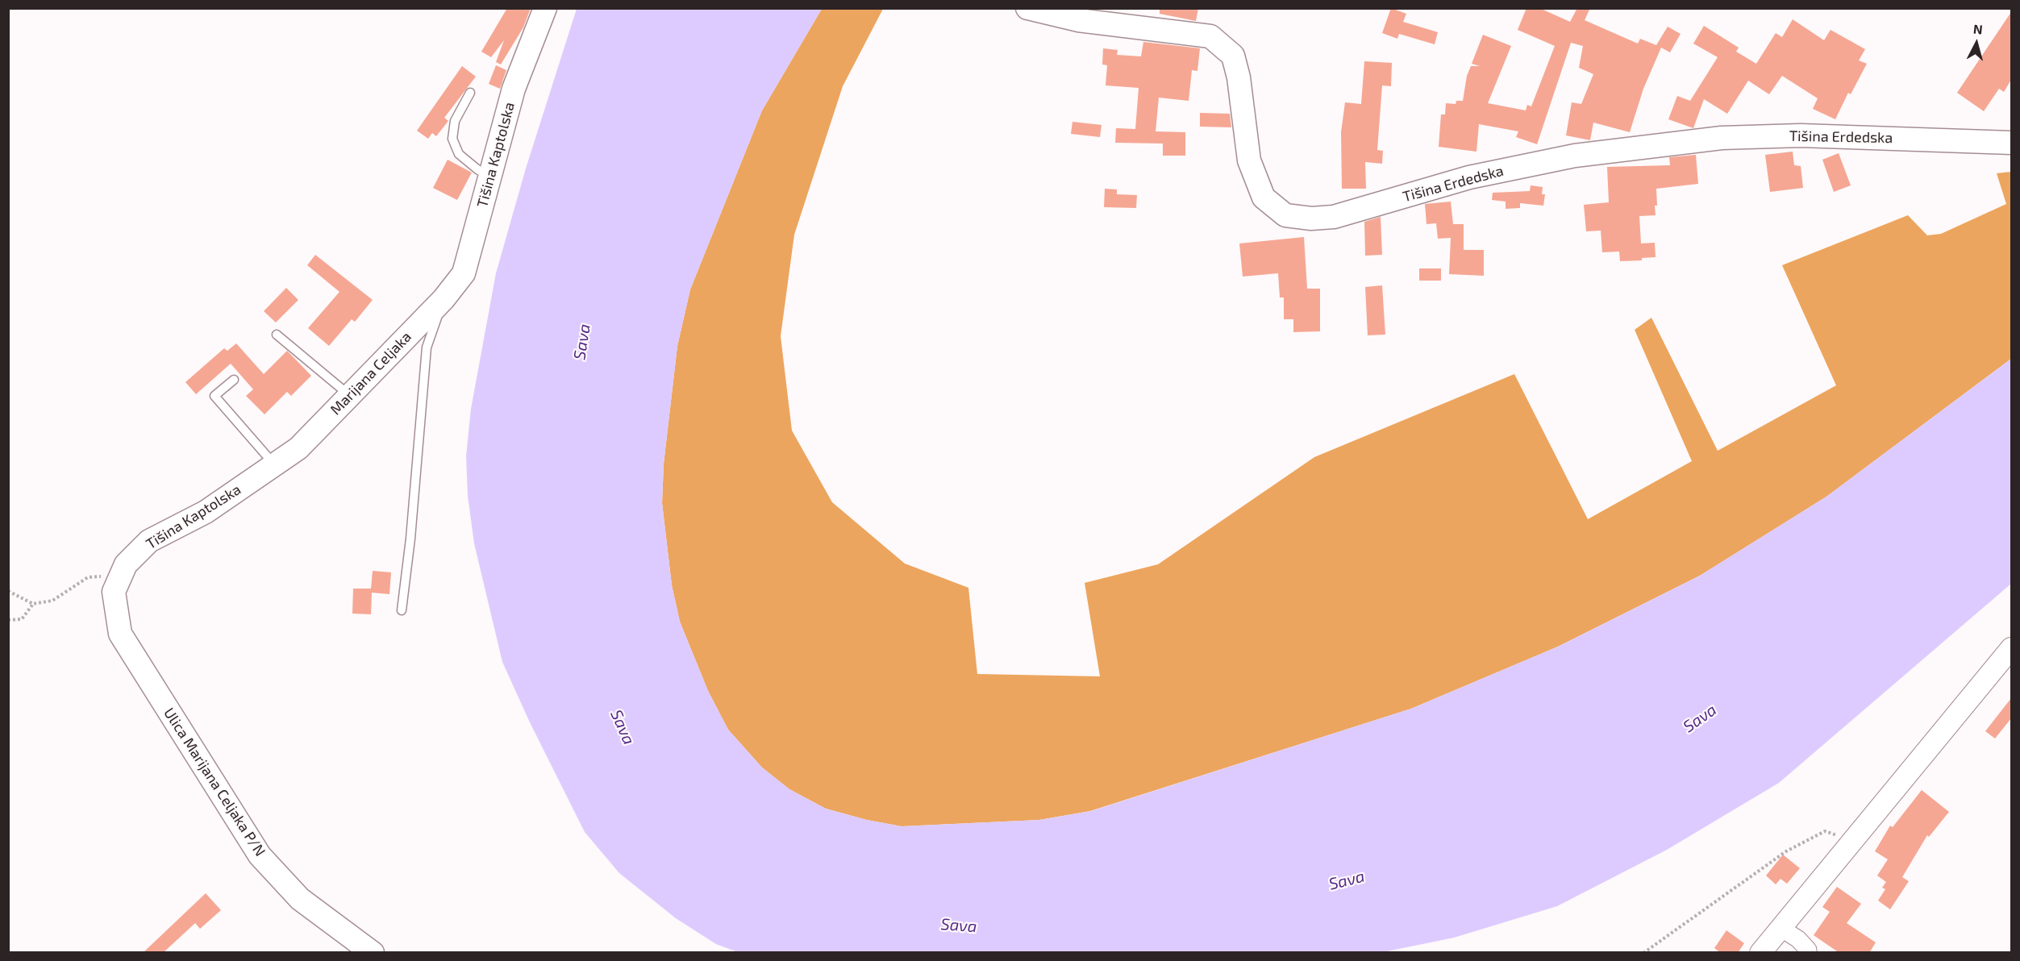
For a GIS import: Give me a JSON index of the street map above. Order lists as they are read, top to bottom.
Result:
{
  "streets": {
    "main road": [
      "Tišina Erdedska",
      "Tišina Kaptolska",
      "Marijana Celjaka",
      "Ulica Marijana Celjaka P/N"
    ]
  },
  "crossings": [
    ["Tišina Kaptolska", "Marijana Celjaka"],
    ["Tišina Kaptolska", "Ulica Marijana Celjaka P/N"]
  ],
  "water": ["Sava"],
  "north": "top"
}
